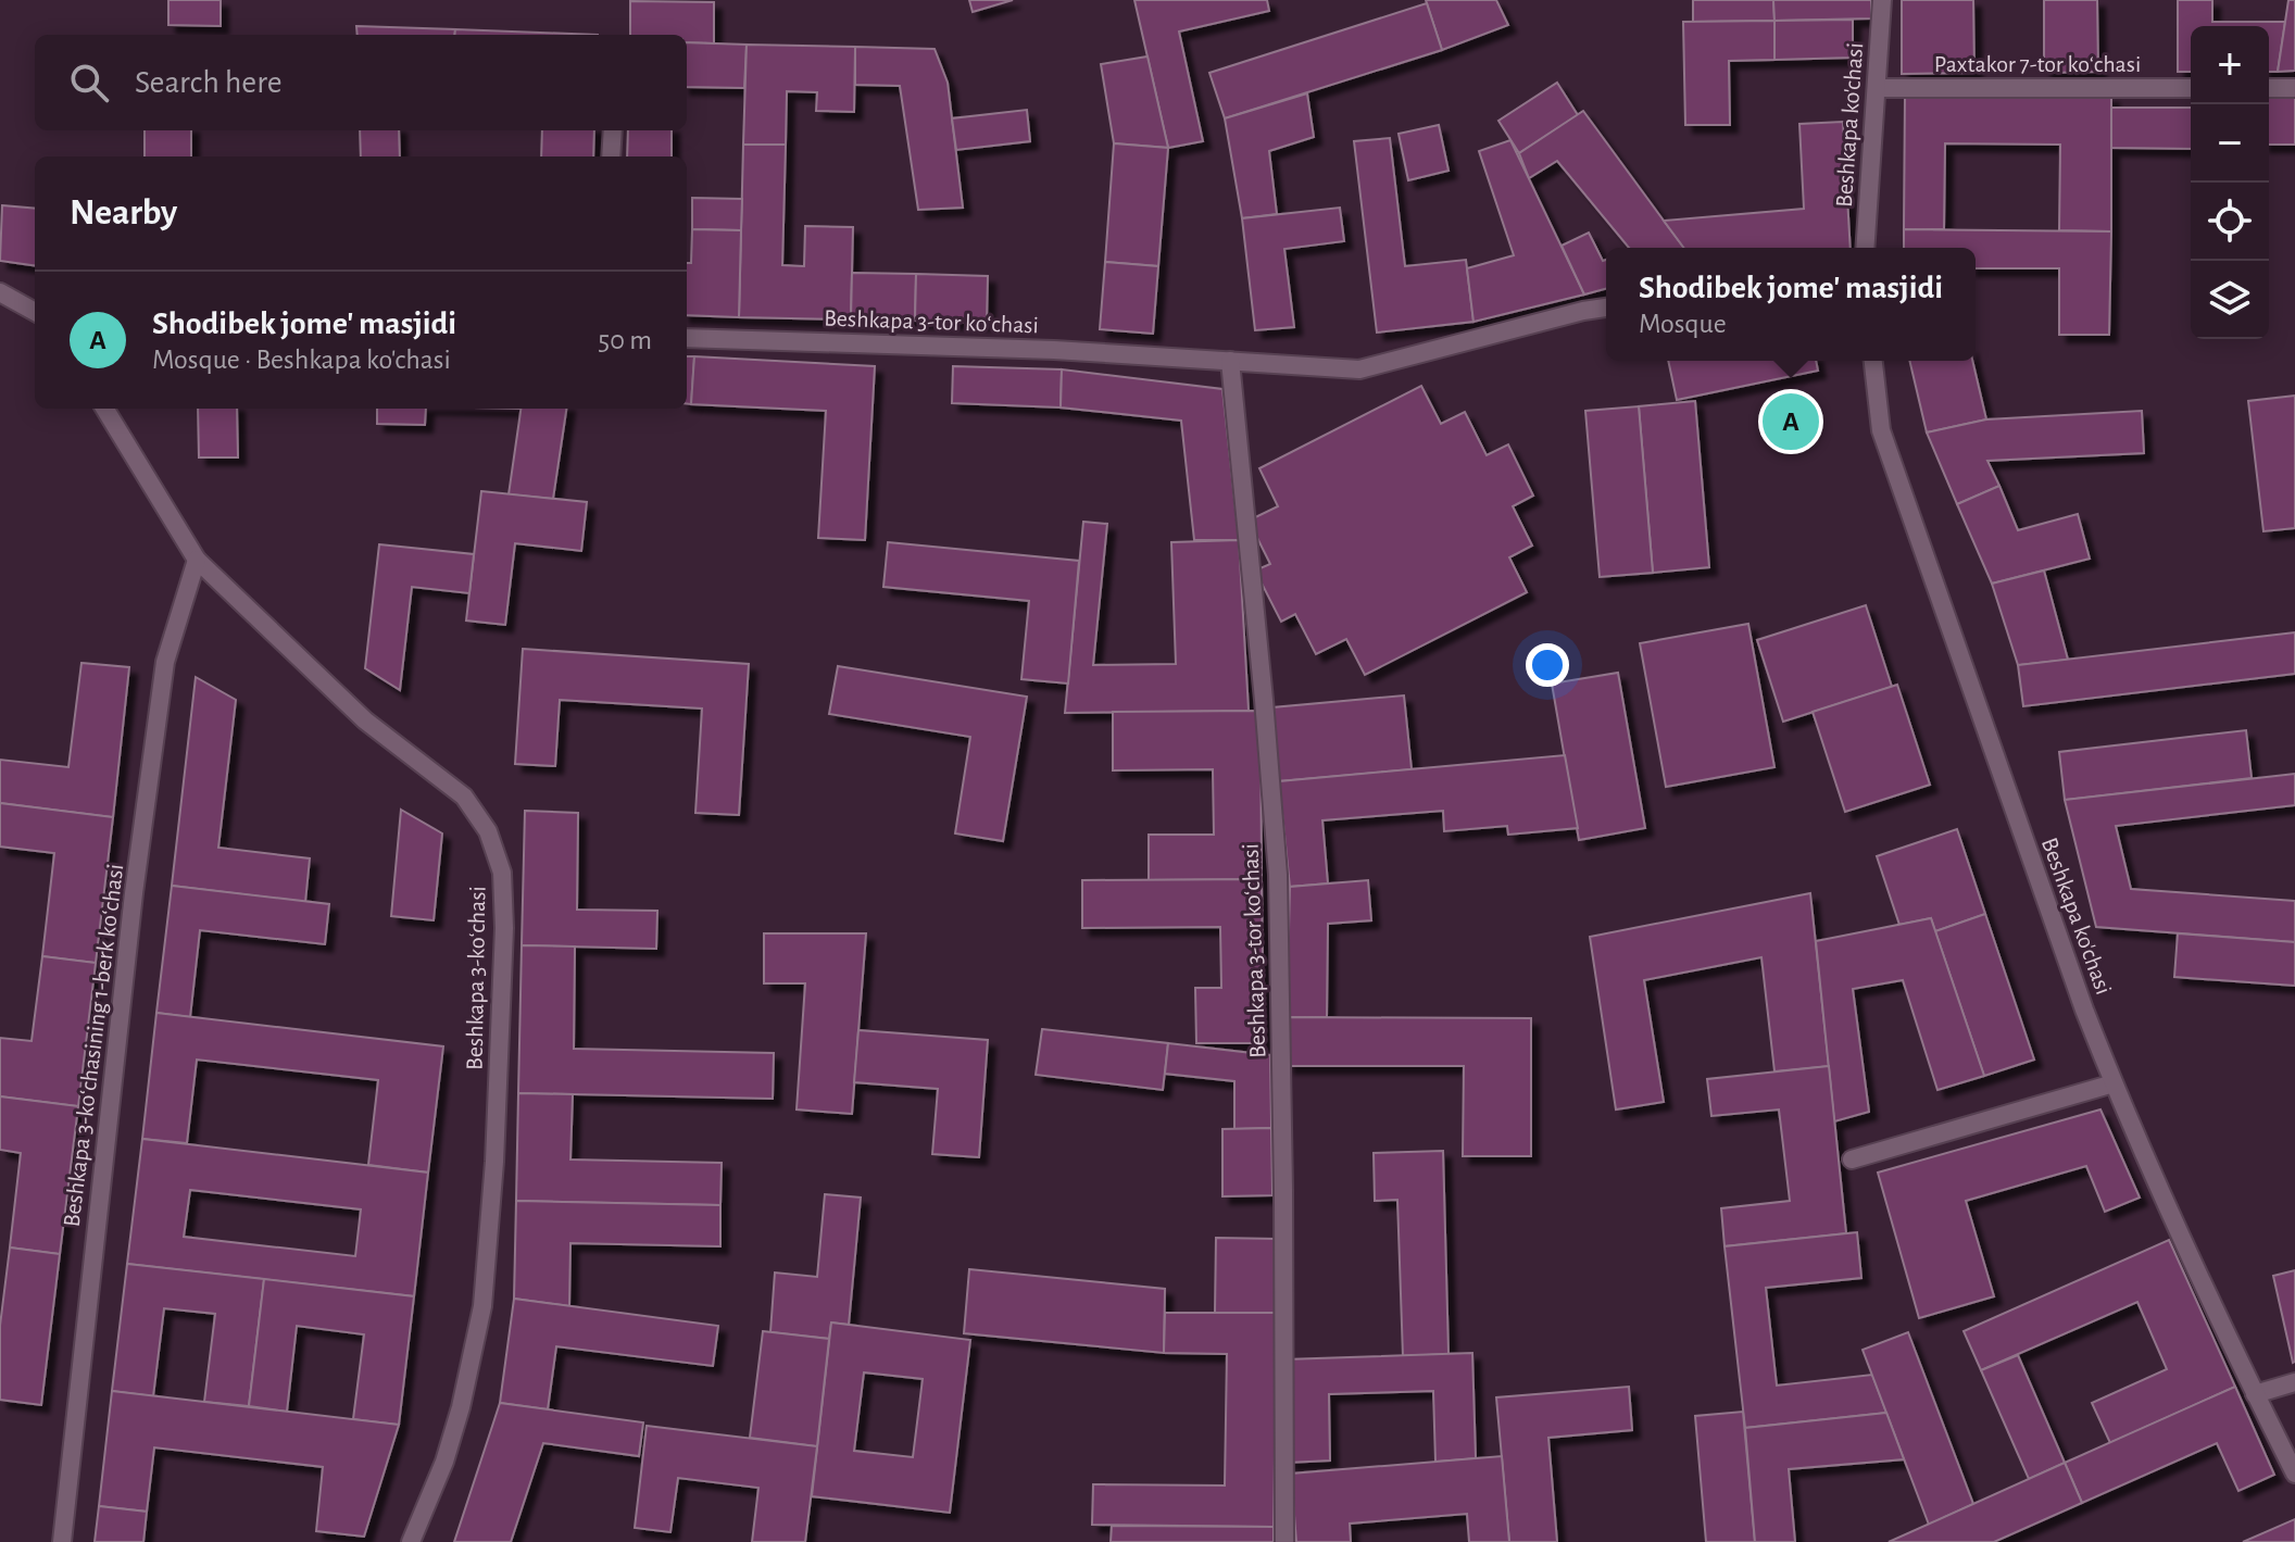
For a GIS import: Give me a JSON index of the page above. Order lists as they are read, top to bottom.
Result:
{
  "streets": {
    "street": [
      "Paxtakor 7-tor koʻchasi",
      "Beshkapa ko'chasi",
      "Beshkapa 3-tor koʻchasi",
      "Beshkapa 3-koʻchasi",
      "Beshkapa 3-koʻchasining 1-berk koʻchasi"
    ]
  },
  "crossings": [
    ["Paxtakor 7-tor koʻchasi", "Beshkapa ko'chasi"],
    ["Beshkapa 3-koʻchasi", "Beshkapa 3-koʻchasining 1-berk koʻchasi"]
  ],
  "page": {
    "map_buttons": ["+", "−"],
    "search": "Search here",
    "heading": "Nearby",
    "popup": ["Shodibek jome' masjidi", "Mosque"],
    "list": [
      {
        "mark": "A",
        "name": "Shodibek jome' masjidi",
        "note": "Mosque · Beshkapa ko'chasi",
        "value": "50 m"
      }
    ],
    "pins": "A"
  }
}
